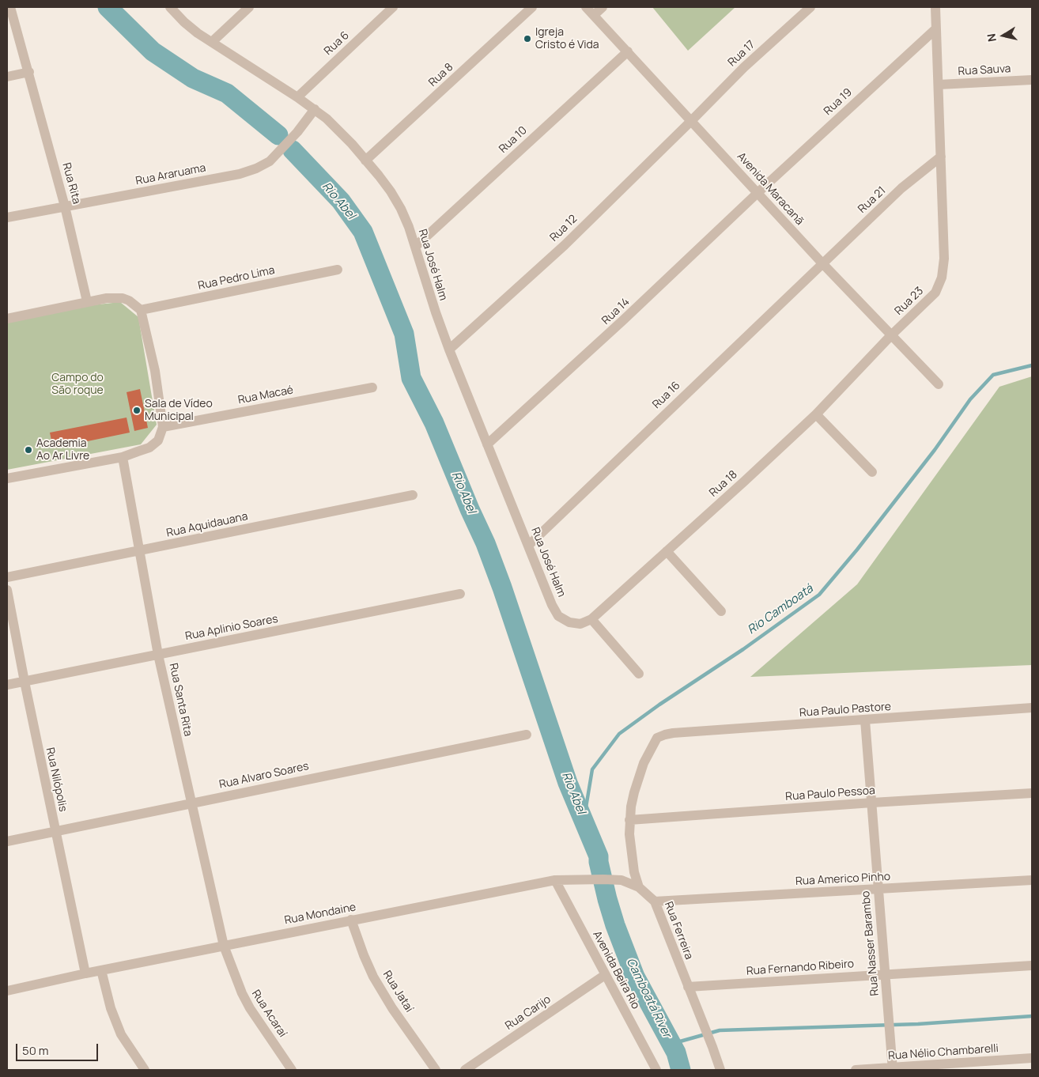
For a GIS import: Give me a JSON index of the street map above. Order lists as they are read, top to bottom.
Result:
{
  "streets": {
    "street": [
      "Rua 6",
      "Rua 17",
      "Rua Sauva",
      "Rua 8",
      "Rua 19",
      "Rua 10",
      "Rua Araruama",
      "Rua Rita",
      "Avenida Maracanã",
      "Rua 21",
      "Rua 12",
      "Rua José Halm",
      "Rua Pedro Lima",
      "Rua 23",
      "Rua 14",
      "Rua Macaé",
      "Rua 16",
      "Rua 18",
      "Rua Aquidauana",
      "Rua Aplinio Soares",
      "Rua Santa Rita",
      "Rua Paulo Pastore",
      "Rua Alvaro Soares",
      "Rua Nilópolis",
      "Rua Paulo Pessoa",
      "Rua Americo Pinho",
      "Rua Mondaine",
      "Rua Ferreira",
      "Rua Nasser Barambo",
      "Rua Fernando Ribeiro",
      "Avenida Beira Rio",
      "Rua Jataí",
      "Rua Carijo",
      "Rua Acaraí",
      "Rua Nélio Chambarelli"
    ]
  },
  "crossings": [
    ["Rua 6", "Rua José Halm"],
    ["Rua 17", "Avenida Maracanã"],
    ["Rua 17", "Rua 12"],
    ["Rua Sauva", "Rua 23"],
    ["Rua 8", "Rua José Halm"],
    ["Rua 19", "Avenida Maracanã"],
    ["Rua 19", "Rua 23"],
    ["Rua 19", "Rua 14"],
    ["Rua 10", "Avenida Maracanã"],
    ["Rua 10", "Rua José Halm"],
    ["Rua Araruama", "Rua Rita"],
    ["Rua Araruama", "Rua José Halm"],
    ["Avenida Maracanã", "Rua 21"],
    ["Avenida Maracanã", "Rua 12"],
    ["Avenida Maracanã", "Rua 23"],
    ["Avenida Maracanã", "Rua 14"],
    ["Avenida Maracanã", "Rua 16"],
    ["Avenida Maracanã", "Rua 18"],
    ["Rua 21", "Rua 23"],
    ["Rua 21", "Rua 16"],
    ["Rua 12", "Rua José Halm"],
    ["Rua José Halm", "Rua 14"],
    ["Rua José Halm", "Rua 16"],
    ["Rua José Halm", "Rua 18"],
    ["Rua 23", "Rua 18"],
    ["Rua Aquidauana", "Rua Santa Rita"],
    ["Rua Aplinio Soares", "Rua Santa Rita"],
    ["Rua Aplinio Soares", "Rua Nilópolis"],
    ["Rua Santa Rita", "Rua Alvaro Soares"],
    ["Rua Santa Rita", "Rua Mondaine"],
    ["Rua Santa Rita", "Rua Acaraí"],
    ["Rua Paulo Pastore", "Rua Paulo Pessoa"],
    ["Rua Paulo Pastore", "Rua Nasser Barambo"],
    ["Rua Alvaro Soares", "Rua Nilópolis"],
    ["Rua Nilópolis", "Rua Mondaine"],
    ["Rua Paulo Pessoa", "Rua Nasser Barambo"],
    ["Rua Americo Pinho", "Rua Ferreira"],
    ["Rua Americo Pinho", "Rua Nasser Barambo"],
    ["Rua Mondaine", "Rua Ferreira"],
    ["Rua Mondaine", "Avenida Beira Rio"],
    ["Rua Mondaine", "Rua Jataí"],
    ["Rua Mondaine", "Rua Acaraí"],
    ["Rua Ferreira", "Rua Fernando Ribeiro"],
    ["Rua Nasser Barambo", "Rua Fernando Ribeiro"],
    ["Rua Nasser Barambo", "Rua Nélio Chambarelli"],
    ["Avenida Beira Rio", "Rua Carijo"]
  ],
  "water": ["Rio Abel", "Rio Camboatá", "Camboatá River"],
  "parks": ["Campo do São roque"],
  "places": ["Igreja Cristo é Vida", "Sala de Vídeo Municipal", "Academia Ao Ar Livre"],
  "scale_bar": "50 m",
  "north": "left"
}
